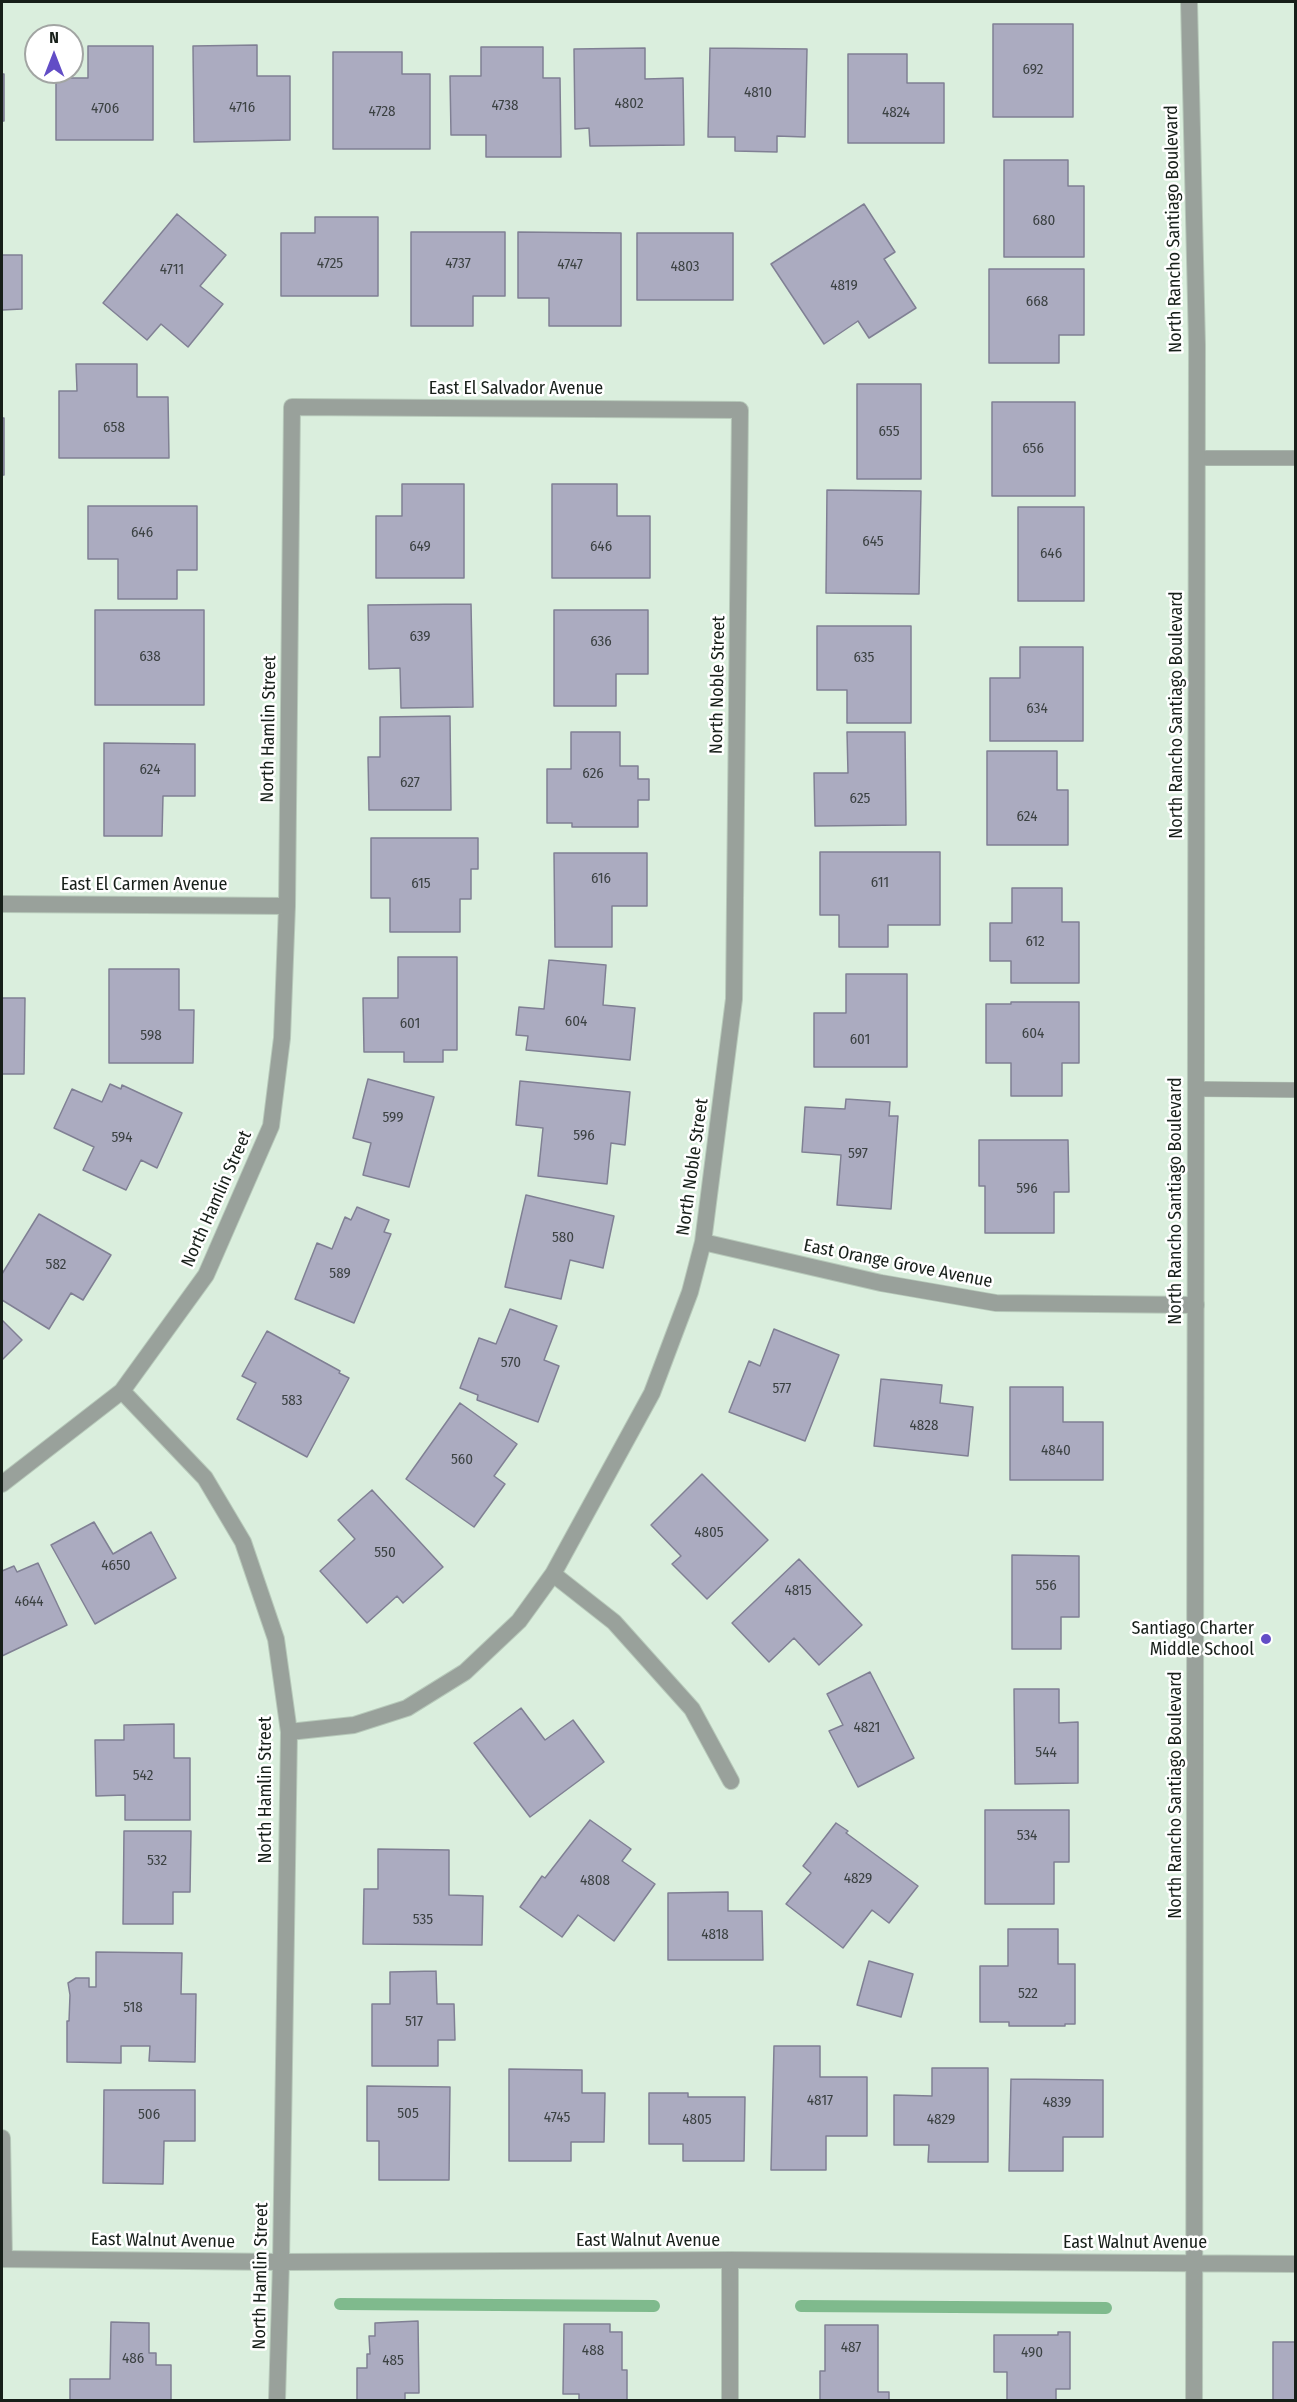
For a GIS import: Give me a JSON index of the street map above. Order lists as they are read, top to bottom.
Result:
{
  "streets": {
    "street": [
      "North Rancho Santiago Boulevard",
      "East El Salvador Avenue",
      "North Noble Street",
      "North Hamlin Street",
      "East El Carmen Avenue",
      "East Orange Grove Avenue",
      "East Walnut Avenue"
    ]
  },
  "crossings": [
    ["North Rancho Santiago Boulevard", "East Orange Grove Avenue"],
    ["North Rancho Santiago Boulevard", "East Walnut Avenue"],
    ["East El Salvador Avenue", "North Noble Street"],
    ["East El Salvador Avenue", "North Hamlin Street"],
    ["North Noble Street", "North Hamlin Street"],
    ["North Noble Street", "East Orange Grove Avenue"],
    ["North Hamlin Street", "East El Carmen Avenue"],
    ["North Hamlin Street", "East Walnut Avenue"]
  ],
  "places": ["Santiago Charter Middle School"],
  "house_numbers": [
    "692",
    "4810",
    "4802",
    "4738",
    "4716",
    "4706",
    "4728",
    "4824",
    "680",
    "4725",
    "4737",
    "4747",
    "4803",
    "4711",
    "4819",
    "668",
    "658",
    "655",
    "656",
    "646",
    "645",
    "649",
    "646",
    "646",
    "639",
    "636",
    "638",
    "635",
    "634",
    "624",
    "626",
    "627",
    "625",
    "624",
    "616",
    "611",
    "615",
    "612",
    "604",
    "601",
    "604",
    "598",
    "601",
    "599",
    "596",
    "594",
    "597",
    "596",
    "580",
    "582",
    "589",
    "570",
    "577",
    "583",
    "4828",
    "4840",
    "560",
    "4805",
    "550",
    "4650",
    "556",
    "4815",
    "4644",
    "4821",
    "544",
    "542",
    "534",
    "532",
    "4829",
    "4808",
    "535",
    "4818",
    "522",
    "518",
    "517",
    "4817",
    "4839",
    "505",
    "506",
    "4745",
    "4805",
    "4829",
    "487",
    "488",
    "490",
    "486",
    "485"
  ],
  "north": "top"
}
